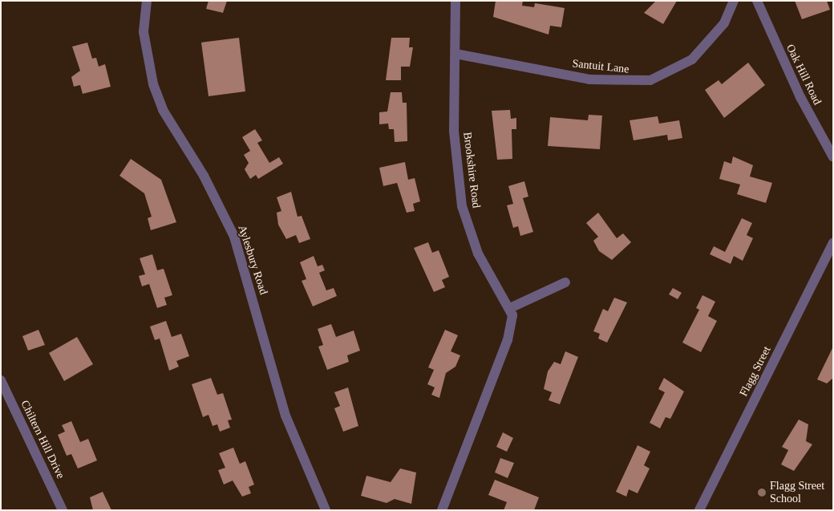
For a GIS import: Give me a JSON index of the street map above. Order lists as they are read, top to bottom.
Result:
{
  "streets": {
    "street": [
      "Santuit Lane",
      "Oak Hill Road",
      "Brookshire Road",
      "Aylesbury Road",
      "Flagg Street",
      "Chiltern Hill Drive"
    ]
  },
  "crossings": [
    ["Santuit Lane", "Brookshire Road"]
  ],
  "places": ["Flagg Street School"]
}
